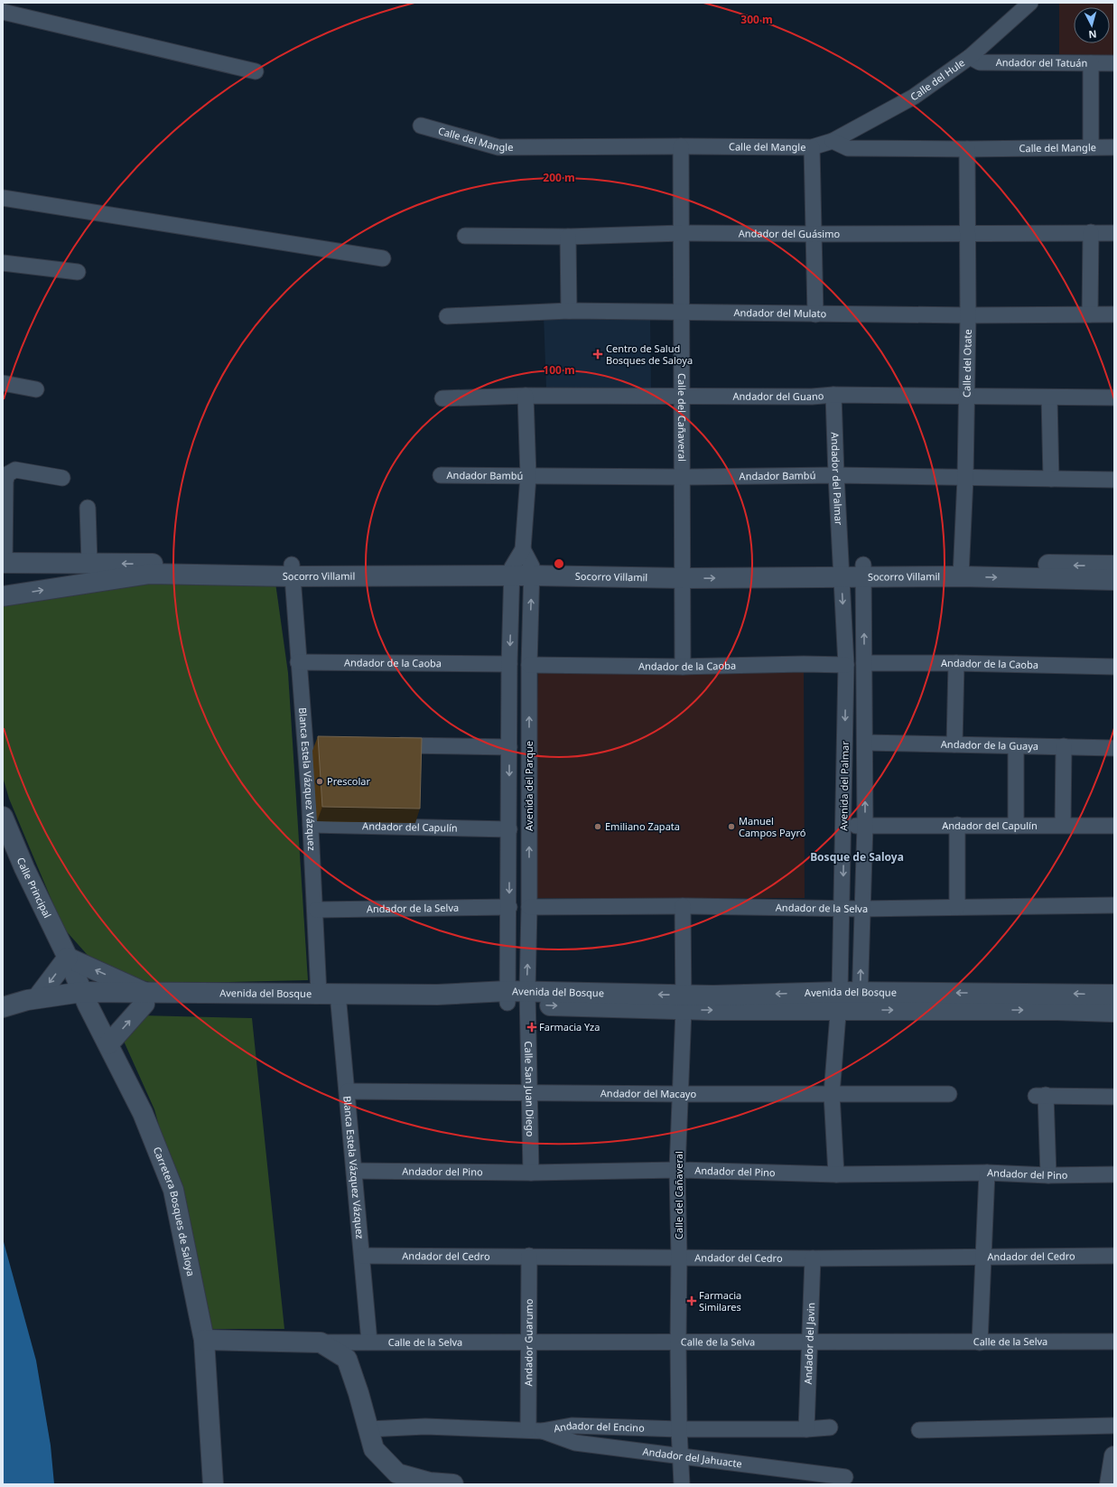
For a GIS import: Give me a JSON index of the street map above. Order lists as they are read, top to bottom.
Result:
{
  "streets": {
    "street": [
      "Andador del Tatuán",
      "Calle del Hule",
      "Calle del Mangle",
      "Andador del Guásimo",
      "Andador del Mulato",
      "Calle del Otate",
      "Andador del Guano",
      "Calle del Cañaveral",
      "Andador Bambú",
      "Andador del Palmar",
      "Socorro Villamil",
      "Andador de la Caoba",
      "Andador de la Guaya",
      "Blanca Estela Vázquez Vázquez",
      "Avenida del Parque",
      "Avenida del Palmar",
      "Andador del Capulín",
      "Calle Principal",
      "Andador de la Selva",
      "Avenida del Bosque",
      "Calle San Juan Diego",
      "Andador del Macayo",
      "Andador del Pino",
      "Carretera Bosques de Saloya",
      "Andador del Cedro",
      "Calle de la Selva",
      "Andador Guarumo",
      "Andador del Javin",
      "Andador del Encino",
      "Andador del Jahuacte"
    ]
  },
  "crossings": [
    ["Andador del Tatuán", "Calle del Hule"],
    ["Calle del Hule", "Calle del Mangle"],
    ["Calle del Mangle", "Calle del Otate"],
    ["Calle del Mangle", "Calle del Cañaveral"],
    ["Andador del Guásimo", "Calle del Otate"],
    ["Andador del Guásimo", "Calle del Cañaveral"],
    ["Andador del Mulato", "Calle del Otate"],
    ["Andador del Mulato", "Calle del Cañaveral"],
    ["Calle del Otate", "Andador del Guano"],
    ["Calle del Otate", "Andador Bambú"],
    ["Calle del Otate", "Socorro Villamil"],
    ["Andador del Guano", "Calle del Cañaveral"],
    ["Andador del Guano", "Andador del Palmar"],
    ["Calle del Cañaveral", "Andador Bambú"],
    ["Calle del Cañaveral", "Socorro Villamil"],
    ["Calle del Cañaveral", "Andador de la Caoba"],
    ["Calle del Cañaveral", "Andador de la Selva"],
    ["Calle del Cañaveral", "Avenida del Bosque"],
    ["Calle del Cañaveral", "Andador del Macayo"],
    ["Calle del Cañaveral", "Andador del Pino"],
    ["Calle del Cañaveral", "Andador del Cedro"],
    ["Calle del Cañaveral", "Calle de la Selva"],
    ["Calle del Cañaveral", "Andador del Encino"],
    ["Calle del Cañaveral", "Andador del Jahuacte"],
    ["Andador Bambú", "Andador del Palmar"],
    ["Andador del Palmar", "Socorro Villamil"],
    ["Andador del Palmar", "Avenida del Palmar"],
    ["Socorro Villamil", "Blanca Estela Vázquez Vázquez"],
    ["Socorro Villamil", "Avenida del Parque"],
    ["Socorro Villamil", "Avenida del Palmar"],
    ["Andador de la Caoba", "Blanca Estela Vázquez Vázquez"],
    ["Andador de la Caoba", "Avenida del Parque"],
    ["Andador de la Caoba", "Avenida del Palmar"],
    ["Andador de la Guaya", "Avenida del Palmar"],
    ["Blanca Estela Vázquez Vázquez", "Andador del Capulín"],
    ["Blanca Estela Vázquez Vázquez", "Andador de la Selva"],
    ["Blanca Estela Vázquez Vázquez", "Avenida del Bosque"],
    ["Blanca Estela Vázquez Vázquez", "Andador del Macayo"],
    ["Blanca Estela Vázquez Vázquez", "Andador del Pino"],
    ["Blanca Estela Vázquez Vázquez", "Andador del Cedro"],
    ["Blanca Estela Vázquez Vázquez", "Calle de la Selva"],
    ["Avenida del Parque", "Andador del Capulín"],
    ["Avenida del Parque", "Andador de la Selva"],
    ["Avenida del Parque", "Avenida del Bosque"],
    ["Avenida del Parque", "Calle San Juan Diego"],
    ["Avenida del Palmar", "Andador del Capulín"],
    ["Avenida del Palmar", "Andador de la Selva"],
    ["Avenida del Palmar", "Avenida del Bosque"],
    ["Calle Principal", "Carretera Bosques de Saloya"],
    ["Avenida del Bosque", "Calle San Juan Diego"],
    ["Avenida del Bosque", "Carretera Bosques de Saloya"],
    ["Calle San Juan Diego", "Andador del Macayo"],
    ["Calle San Juan Diego", "Andador del Pino"],
    ["Andador del Cedro", "Andador Guarumo"],
    ["Andador del Cedro", "Andador del Javin"],
    ["Calle de la Selva", "Andador Guarumo"],
    ["Calle de la Selva", "Andador del Javin"],
    ["Andador Guarumo", "Andador del Encino"],
    ["Andador Guarumo", "Andador del Jahuacte"],
    ["Andador del Javin", "Andador del Encino"],
    ["Andador del Encino", "Andador del Jahuacte"]
  ],
  "districts": ["Bosque de Saloya"],
  "places": {
    "health": ["Centro de Salud Bosques de Saloya", "Farmacia Yza", "Farmacia Similares"],
    "other": ["Prescolar", "Emiliano Zapata", "Manuel Campos Payró"]
  },
  "north": "bottom",
  "rings": ["300 m", "200 m", "100 m"]
}
